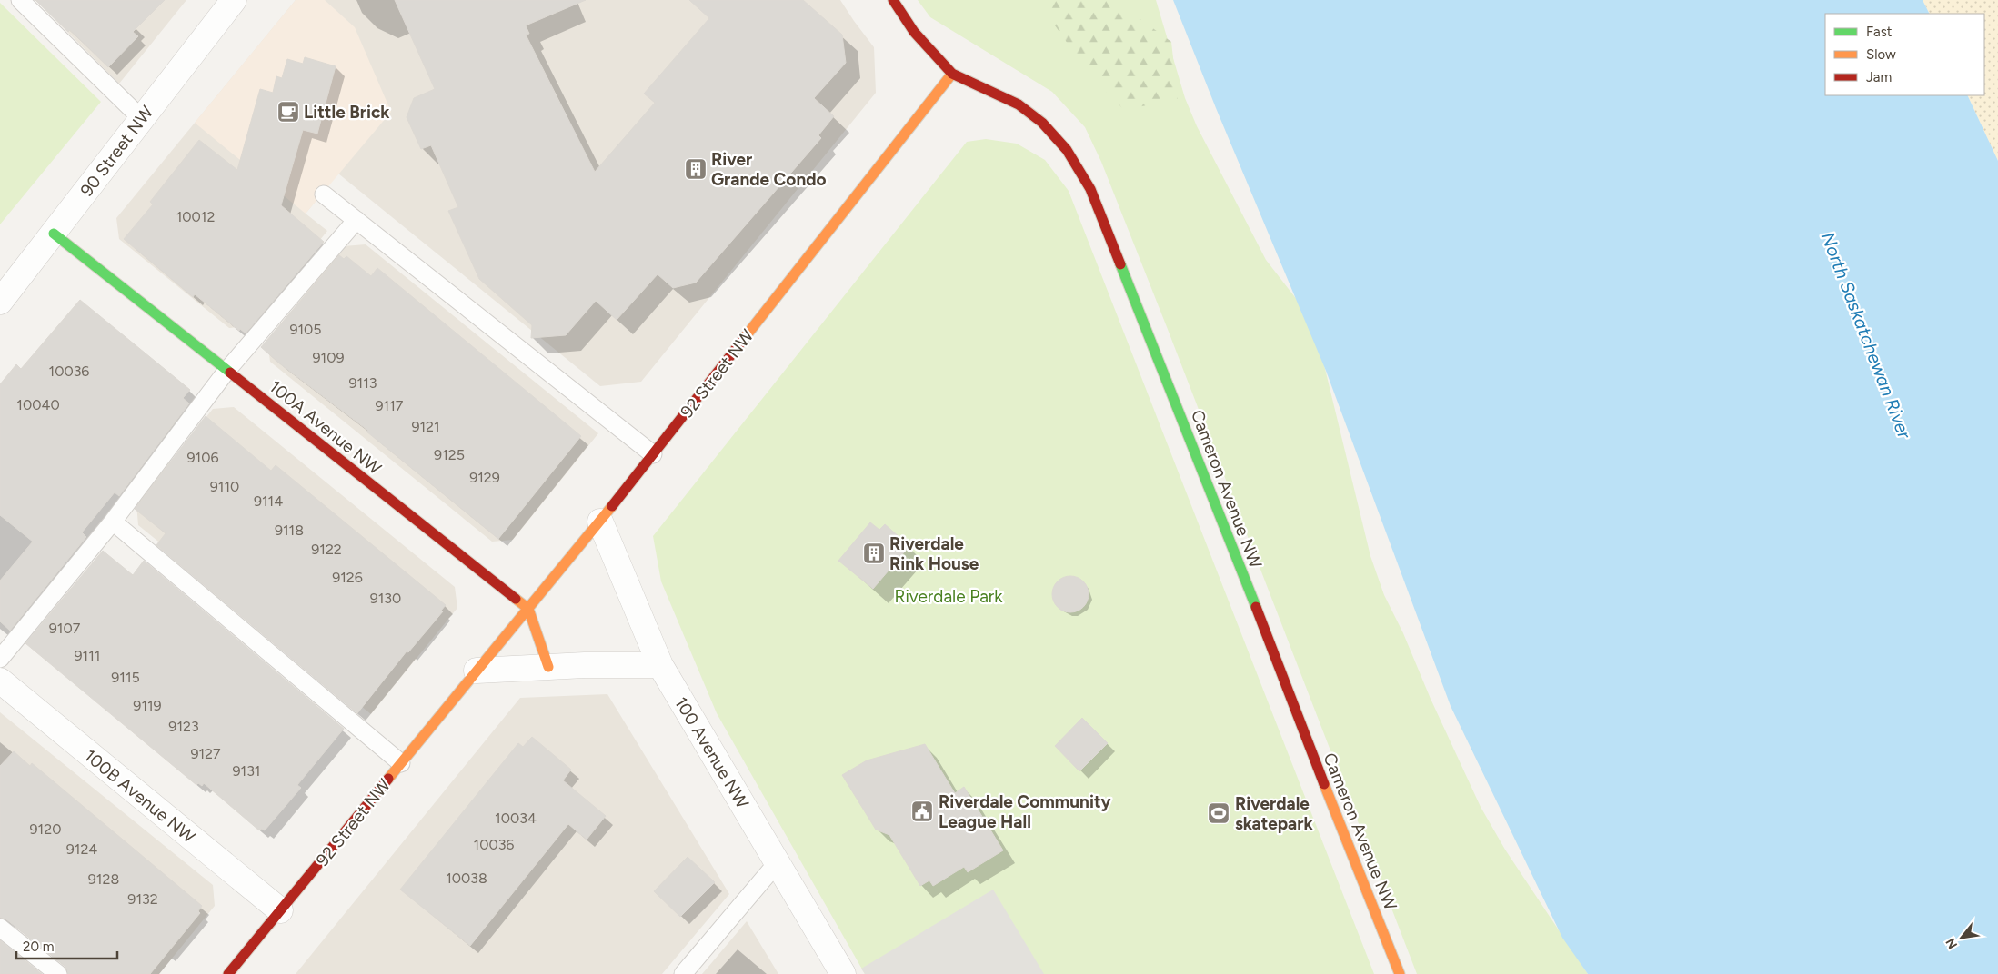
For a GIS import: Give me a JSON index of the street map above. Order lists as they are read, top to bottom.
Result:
{
  "streets": {
    "street": [
      "90 Street NW",
      "92 Street NW",
      "100A Avenue NW",
      "Cameron Avenue NW",
      "100 Avenue NW",
      "100B Avenue NW"
    ]
  },
  "crossings": [
    ["90 Street NW", "100A Avenue NW"],
    ["92 Street NW", "100A Avenue NW"],
    ["92 Street NW", "Cameron Avenue NW"],
    ["92 Street NW", "100 Avenue NW"],
    ["92 Street NW", "100B Avenue NW"]
  ],
  "water": ["North Saskatchewan River"],
  "parks": ["Riverdale Park"],
  "places": {
    "cafe": ["Little Brick"],
    "building": ["River Grande Condo", "Riverdale Rink House"],
    "public building": ["Riverdale Community League Hall"],
    "sports": ["Riverdale skatepark"]
  },
  "house_numbers": [
    "10012",
    "9105",
    "9109",
    "10036",
    "9113",
    "10040",
    "9117",
    "9121",
    "9125",
    "9106",
    "9129",
    "9110",
    "9114",
    "9118",
    "9122",
    "9126",
    "9130",
    "9107",
    "9111",
    "9115",
    "9119",
    "9123",
    "9127",
    "9131",
    "10034",
    "9120",
    "10036",
    "9124",
    "10038",
    "9128",
    "9132"
  ],
  "legend": ["Fast", "Slow", "Jam"],
  "scale_bar": "20 m",
  "north": "bottom left"
}
